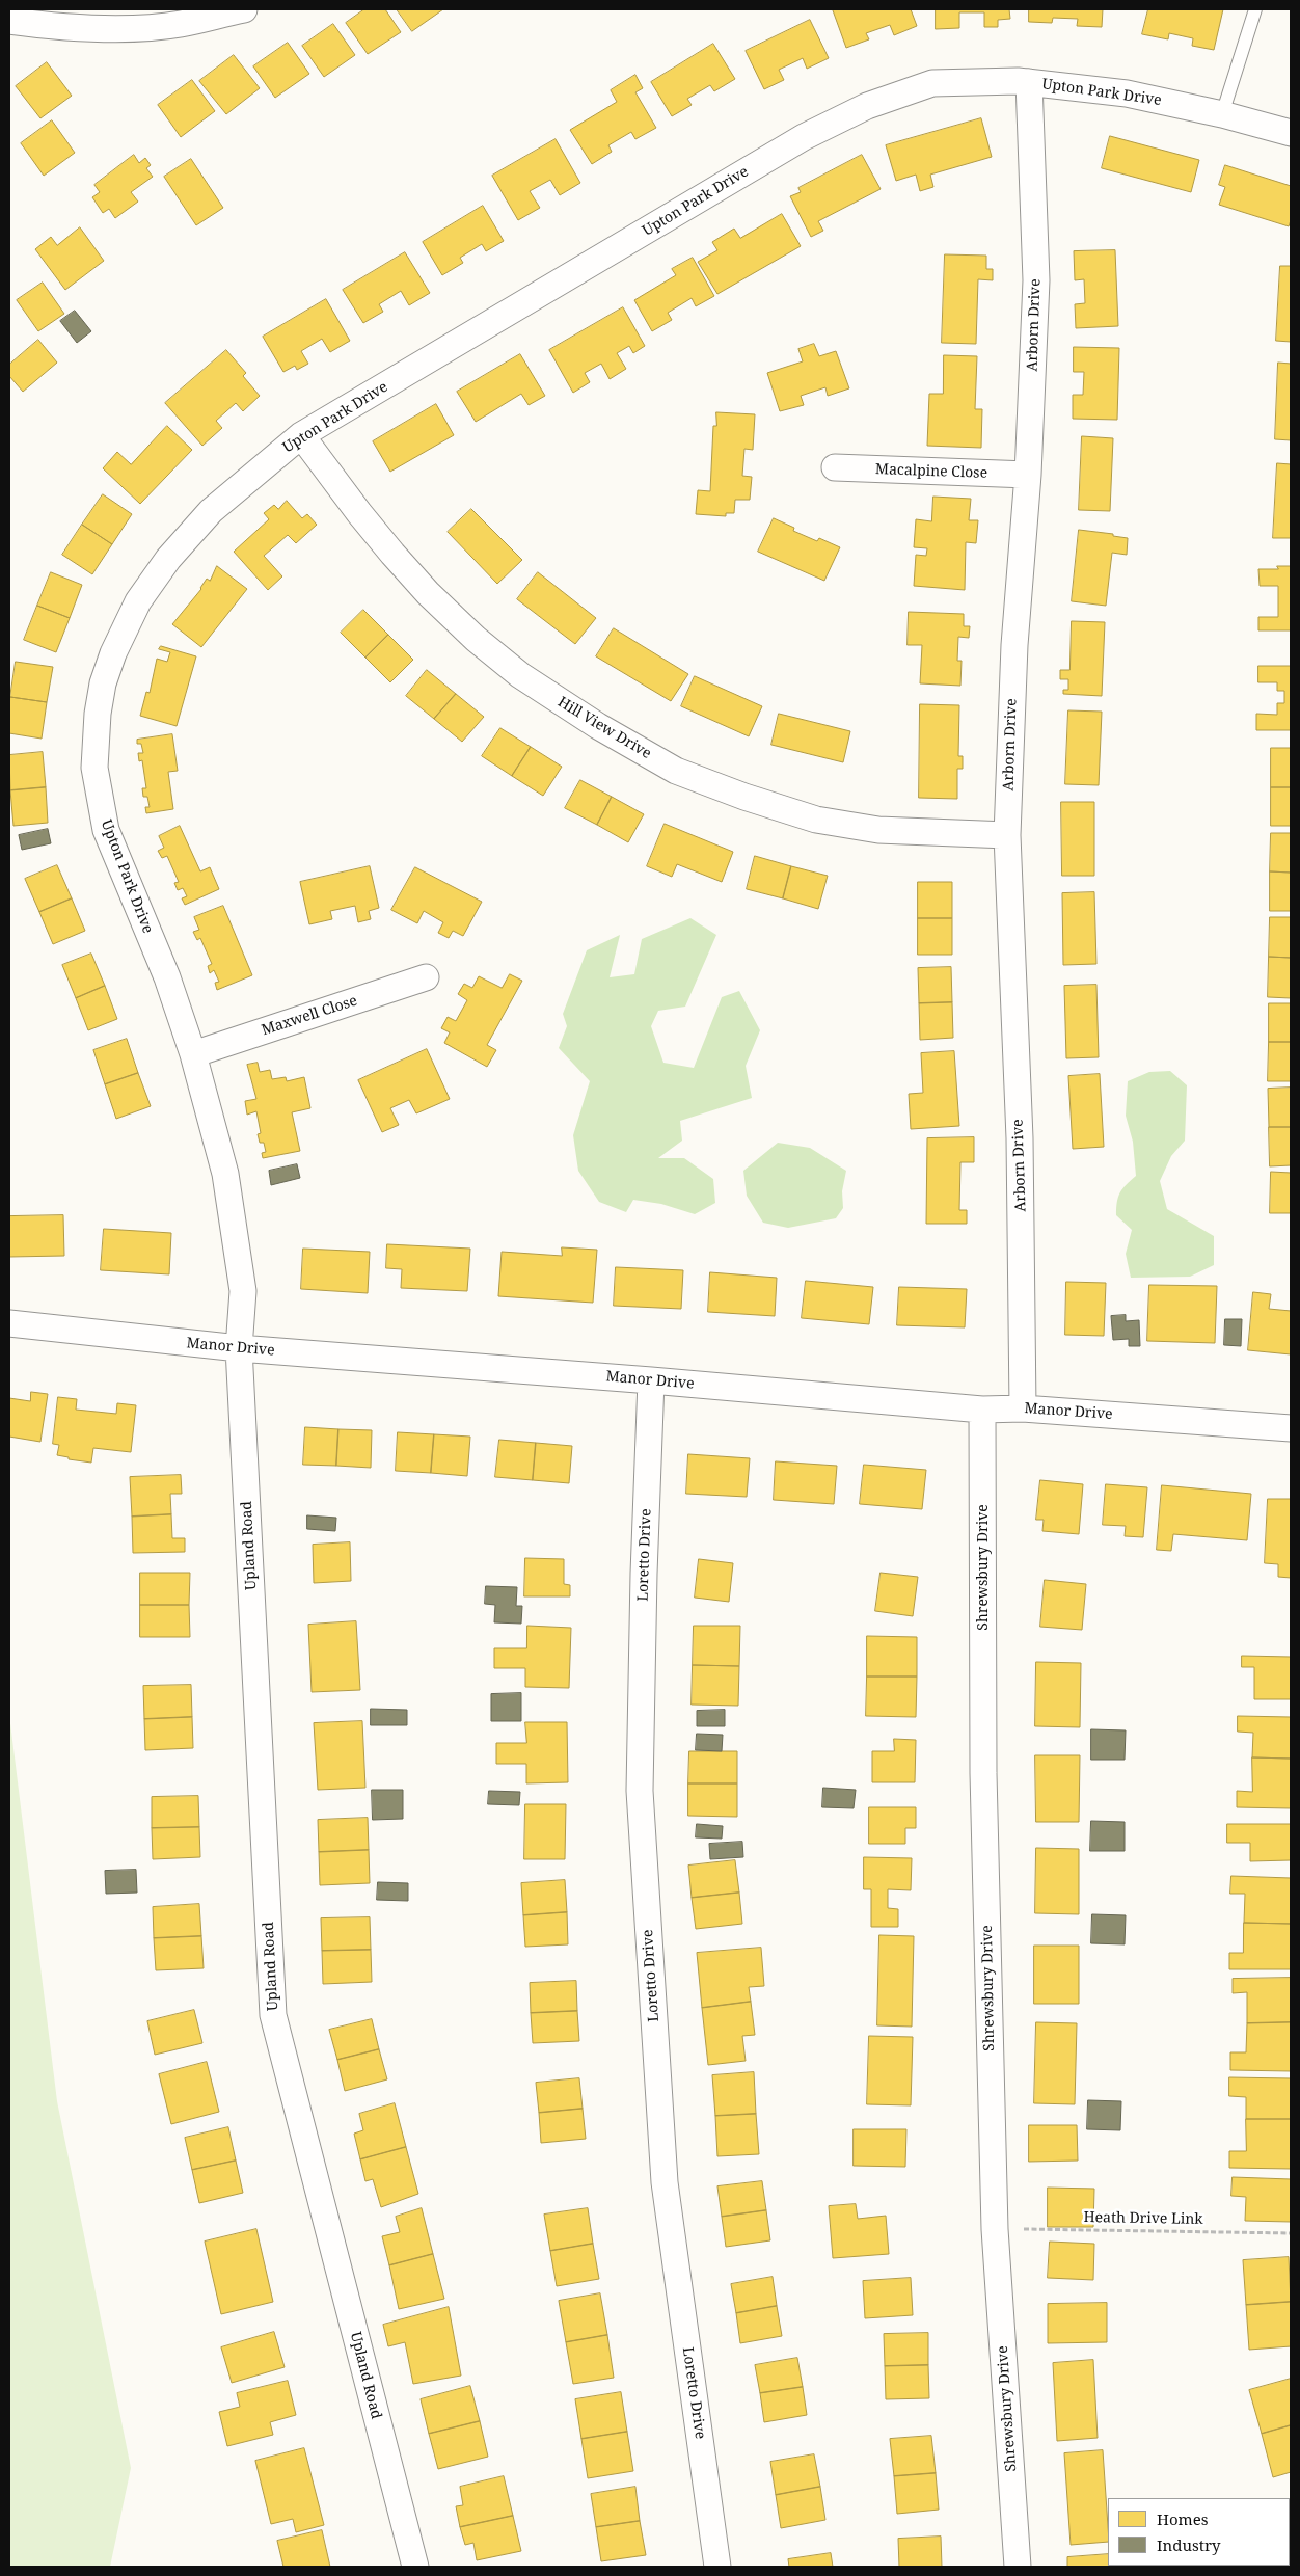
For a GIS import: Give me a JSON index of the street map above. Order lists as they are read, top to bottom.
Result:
{
  "streets": {
    "street": [
      "Upton Park Drive",
      "Arborn Drive",
      "Macalpine Close",
      "Hill View Drive",
      "Maxwell Close",
      "Manor Drive",
      "Upland Road",
      "Loretto Drive",
      "Shrewsbury Drive"
    ],
    "path": ["Heath Drive Link"]
  },
  "crossings": [
    ["Upton Park Drive", "Arborn Drive"],
    ["Upton Park Drive", "Hill View Drive"],
    ["Upton Park Drive", "Maxwell Close"],
    ["Upton Park Drive", "Manor Drive"],
    ["Upton Park Drive", "Upland Road"],
    ["Arborn Drive", "Macalpine Close"],
    ["Arborn Drive", "Hill View Drive"],
    ["Arborn Drive", "Manor Drive"],
    ["Manor Drive", "Upland Road"],
    ["Manor Drive", "Loretto Drive"],
    ["Manor Drive", "Shrewsbury Drive"],
    ["Shrewsbury Drive", "Heath Drive Link"]
  ],
  "legend": ["Homes", "Industry"]
}
